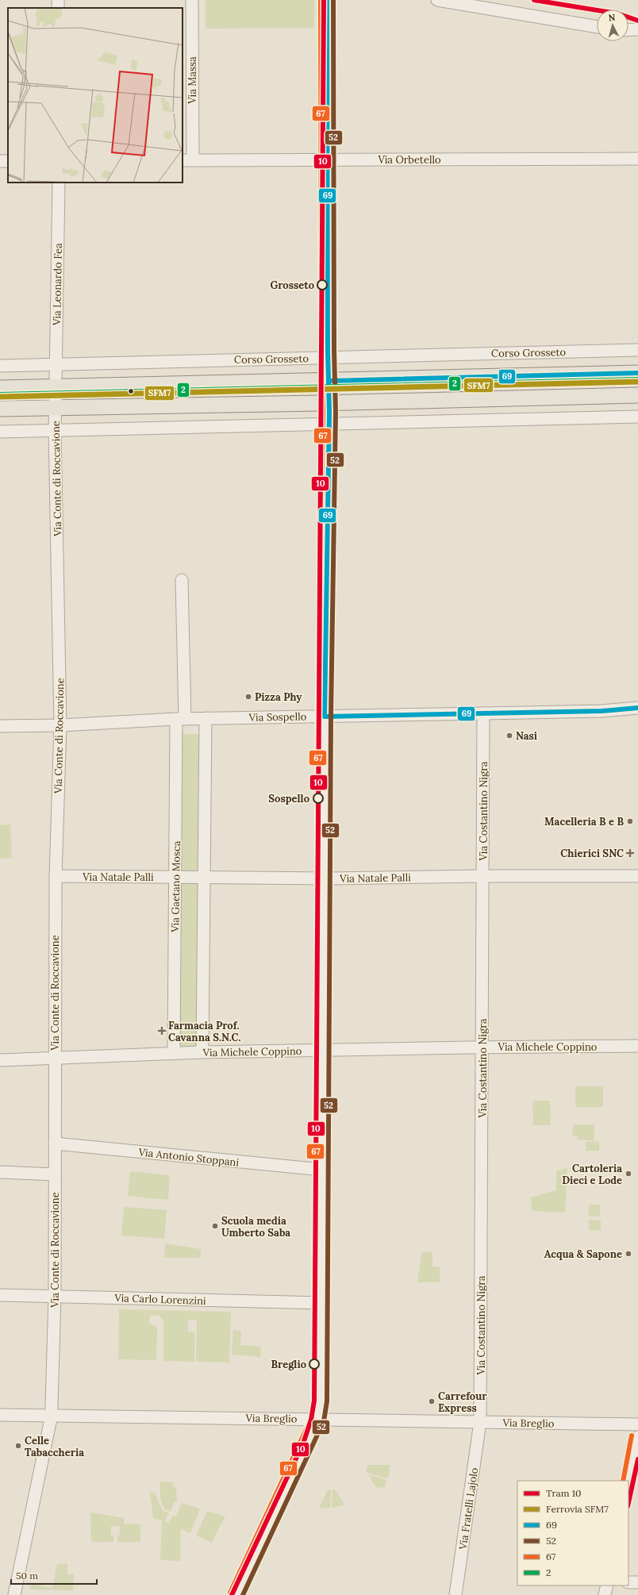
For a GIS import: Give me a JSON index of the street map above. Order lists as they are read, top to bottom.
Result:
{
  "streets": {
    "street": [
      "Via Massa",
      "Via Orbetello",
      "Via Leonardo Fea",
      "Corso Grosseto",
      "Via Conte di Roccavione",
      "Via Sospello",
      "Via Costantino Nigra",
      "Via Natale Palli",
      "Via Gaetano Mosca",
      "Via Michele Coppino",
      "Via Antonio Stoppani",
      "Via Carlo Lorenzini",
      "Via Breglio",
      "Via Fratelli Lajolo"
    ]
  },
  "crossings": [
    ["Via Massa", "Via Orbetello"],
    ["Via Leonardo Fea", "Corso Grosseto"],
    ["Via Leonardo Fea", "Via Conte di Roccavione"],
    ["Via Conte di Roccavione", "Via Sospello"],
    ["Via Conte di Roccavione", "Via Natale Palli"],
    ["Via Conte di Roccavione", "Via Michele Coppino"],
    ["Via Conte di Roccavione", "Via Antonio Stoppani"],
    ["Via Conte di Roccavione", "Via Carlo Lorenzini"],
    ["Via Conte di Roccavione", "Via Breglio"],
    ["Via Sospello", "Via Costantino Nigra"],
    ["Via Sospello", "Via Gaetano Mosca"],
    ["Via Costantino Nigra", "Via Natale Palli"],
    ["Via Costantino Nigra", "Via Michele Coppino"],
    ["Via Costantino Nigra", "Via Breglio"],
    ["Via Costantino Nigra", "Via Fratelli Lajolo"],
    ["Via Natale Palli", "Via Gaetano Mosca"],
    ["Via Gaetano Mosca", "Via Michele Coppino"],
    ["Via Breglio", "Via Fratelli Lajolo"]
  ],
  "places": {
    "other": [
      "Grosseto",
      "Pizza Phy",
      "Nasi",
      "Sospello",
      "Macelleria B e B",
      "Cartoleria Dieci e Lode",
      "Scuola media Umberto Saba",
      "Acqua & Sapone",
      "Breglio",
      "Carrefour Express",
      "Celle Tabaccheria"
    ],
    "health": ["Chierici SNC", "Farmacia Prof. Cavanna S.N.C."]
  },
  "lines": [
    "tram line 10",
    "transit line 69",
    "transit line 52",
    "transit line 67",
    "transit line 2",
    "rail line SFM7"
  ],
  "legend": [
    "Tram 10",
    "Ferrovia SFM7",
    "69",
    "52",
    "67",
    "2"
  ],
  "scale_bar": "50 m",
  "north": "top"
}
